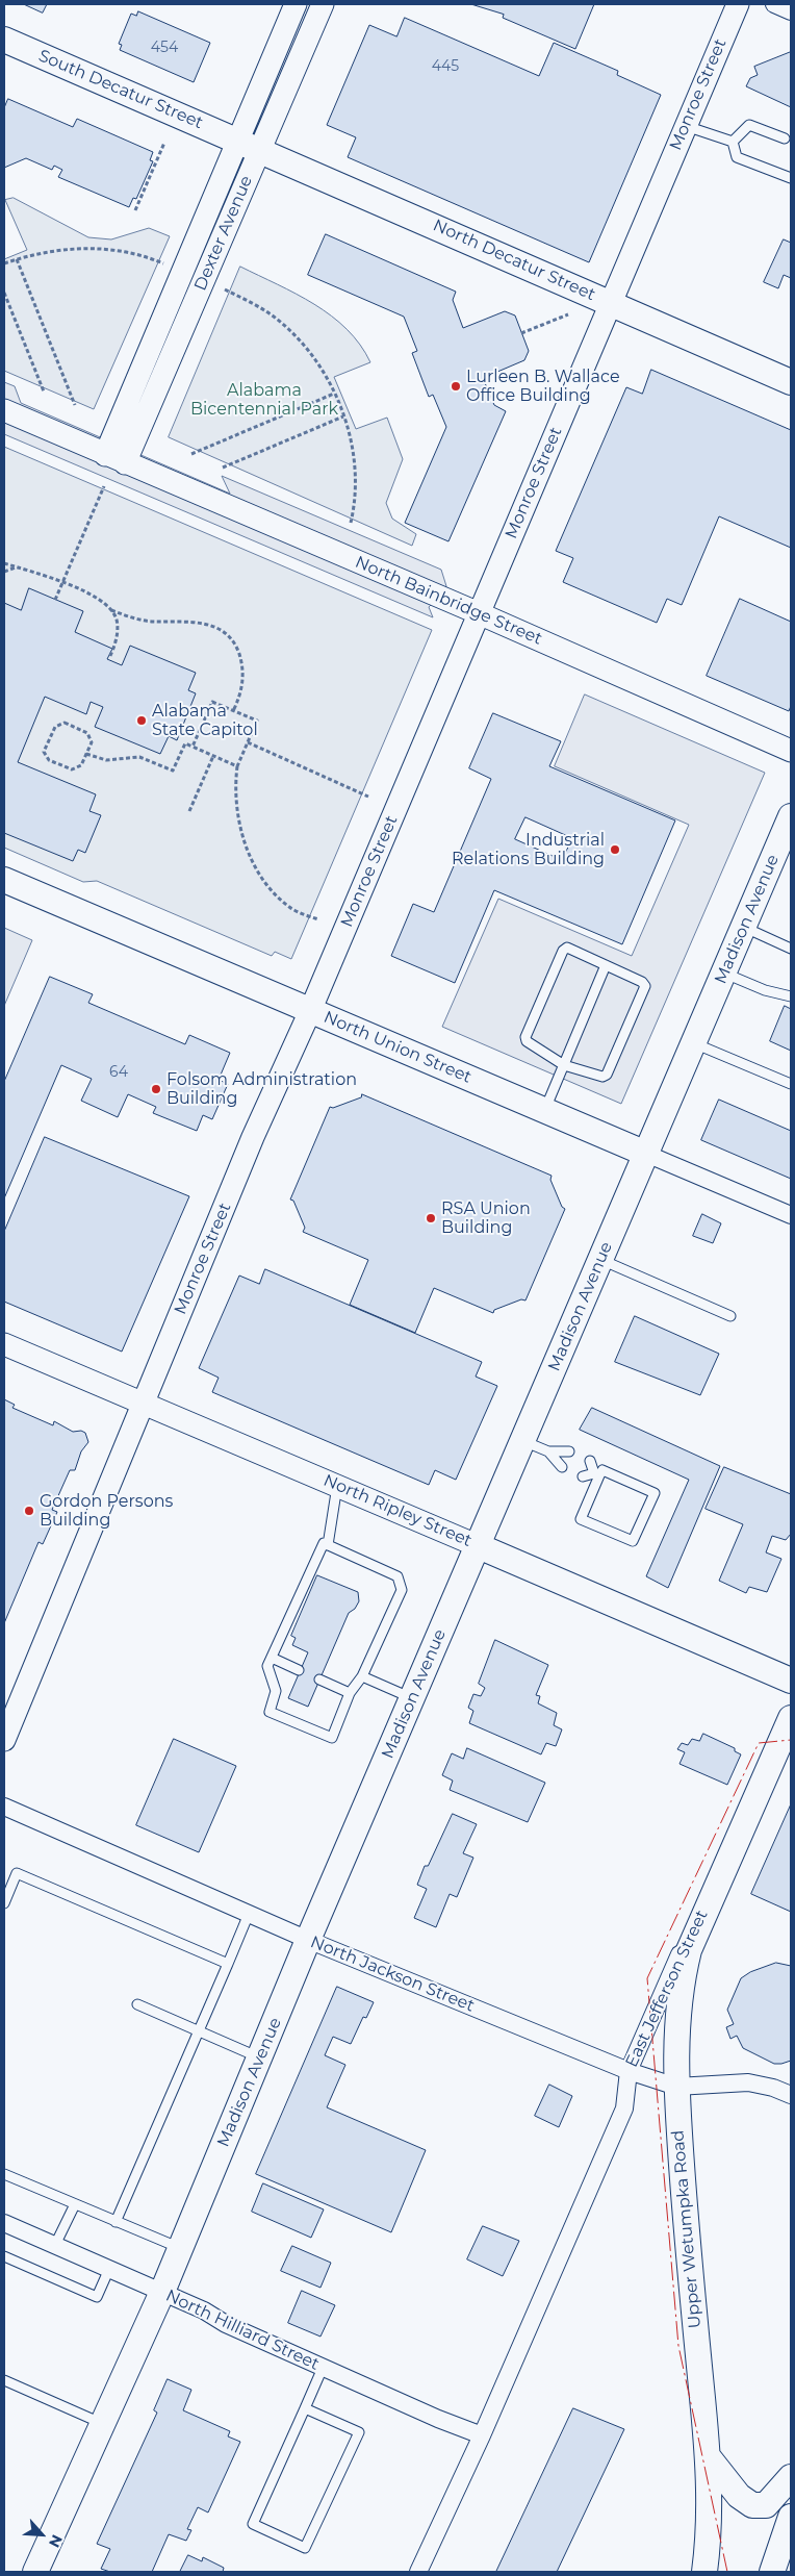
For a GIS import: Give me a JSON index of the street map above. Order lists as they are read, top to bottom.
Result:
{
  "streets": {
    "main road": [
      "South Decatur Street",
      "North Decatur Street",
      "Madison Avenue",
      "North Union Street",
      "North Ripley Street",
      "East Jefferson Street",
      "Upper Wetumpka Road"
    ],
    "street": [
      "Monroe Street",
      "Dexter Avenue",
      "North Bainbridge Street",
      "North Jackson Street",
      "North Hilliard Street"
    ]
  },
  "crossings": [
    ["South Decatur Street", "Dexter Avenue"],
    ["South Decatur Street", "North Decatur Street"],
    ["Monroe Street", "North Decatur Street"],
    ["Monroe Street", "North Bainbridge Street"],
    ["Monroe Street", "North Union Street"],
    ["Monroe Street", "North Ripley Street"],
    ["Dexter Avenue", "North Decatur Street"],
    ["Dexter Avenue", "North Bainbridge Street"],
    ["Madison Avenue", "North Union Street"],
    ["Madison Avenue", "North Ripley Street"],
    ["Madison Avenue", "North Jackson Street"],
    ["Madison Avenue", "North Hilliard Street"],
    ["North Jackson Street", "East Jefferson Street"],
    ["North Jackson Street", "Upper Wetumpka Road"],
    ["East Jefferson Street", "Upper Wetumpka Road"],
    ["East Jefferson Street", "North Hilliard Street"]
  ],
  "parks": ["Alabama Bicentennial Park"],
  "places": [
    "Lurleen B. Wallace Office Building",
    "Alabama State Capitol",
    "Industrial Relations Building",
    "Folsom Administration Building",
    "RSA Union Building",
    "Gordon Persons Building"
  ],
  "house_numbers": ["454", "445", "64"],
  "north": "bottom right"
}
